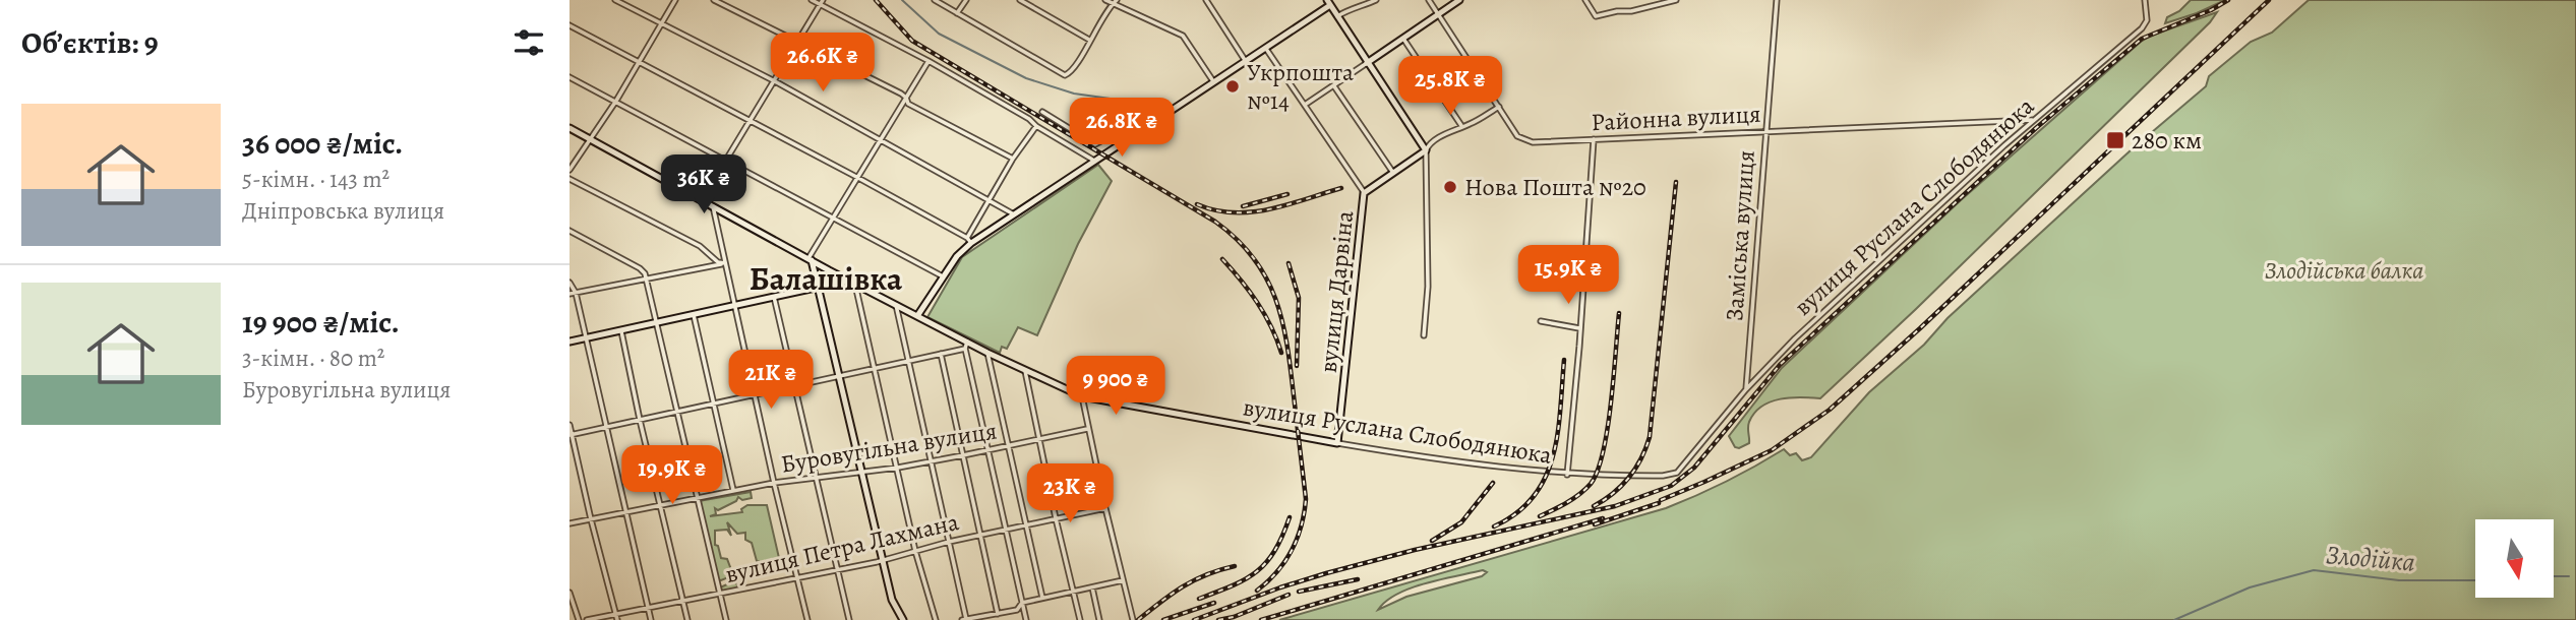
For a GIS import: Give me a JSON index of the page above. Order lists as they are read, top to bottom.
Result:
{
  "streets": {
    "street": [
      "Районна вулиця",
      "вулиця Руслана Слободянюка",
      "Заміська вулиця",
      "вулиця Дарвіна",
      "Буровугільна вулиця",
      "вулиця Петра Лахмана"
    ]
  },
  "crossings": [
    ["Районна вулиця", "вулиця Руслана Слободянюка"],
    ["Районна вулиця", "Заміська вулиця"],
    ["вулиця Руслана Слободянюка", "Заміська вулиця"],
    ["вулиця Руслана Слободянюка", "вулиця Дарвіна"]
  ],
  "districts": ["Балашівка"],
  "water": ["Злодійка"],
  "parks": ["Злодійська балка"],
  "places": {
    "other": ["Укрпошта №14", "Нова Пошта №20"],
    "transit": ["280 км"]
  },
  "north": "bottom",
  "page": {
    "heading": "Об’єктів: 9",
    "price": [
      "26.6K ₴",
      "25.8K ₴",
      "26.8K ₴",
      "36K ₴",
      "15.9K ₴",
      "21K ₴",
      "9 900 ₴",
      "19.9K ₴",
      "23K ₴"
    ],
    "list": [
      {
        "name": "36 000 ₴/міс.",
        "note": "5-кімн. · 143 m² · Дніпровська вулиця"
      },
      {
        "name": "19 900 ₴/міс.",
        "note": "3-кімн. · 80 m² · Буровугільна вулиця"
      }
    ]
  }
}
